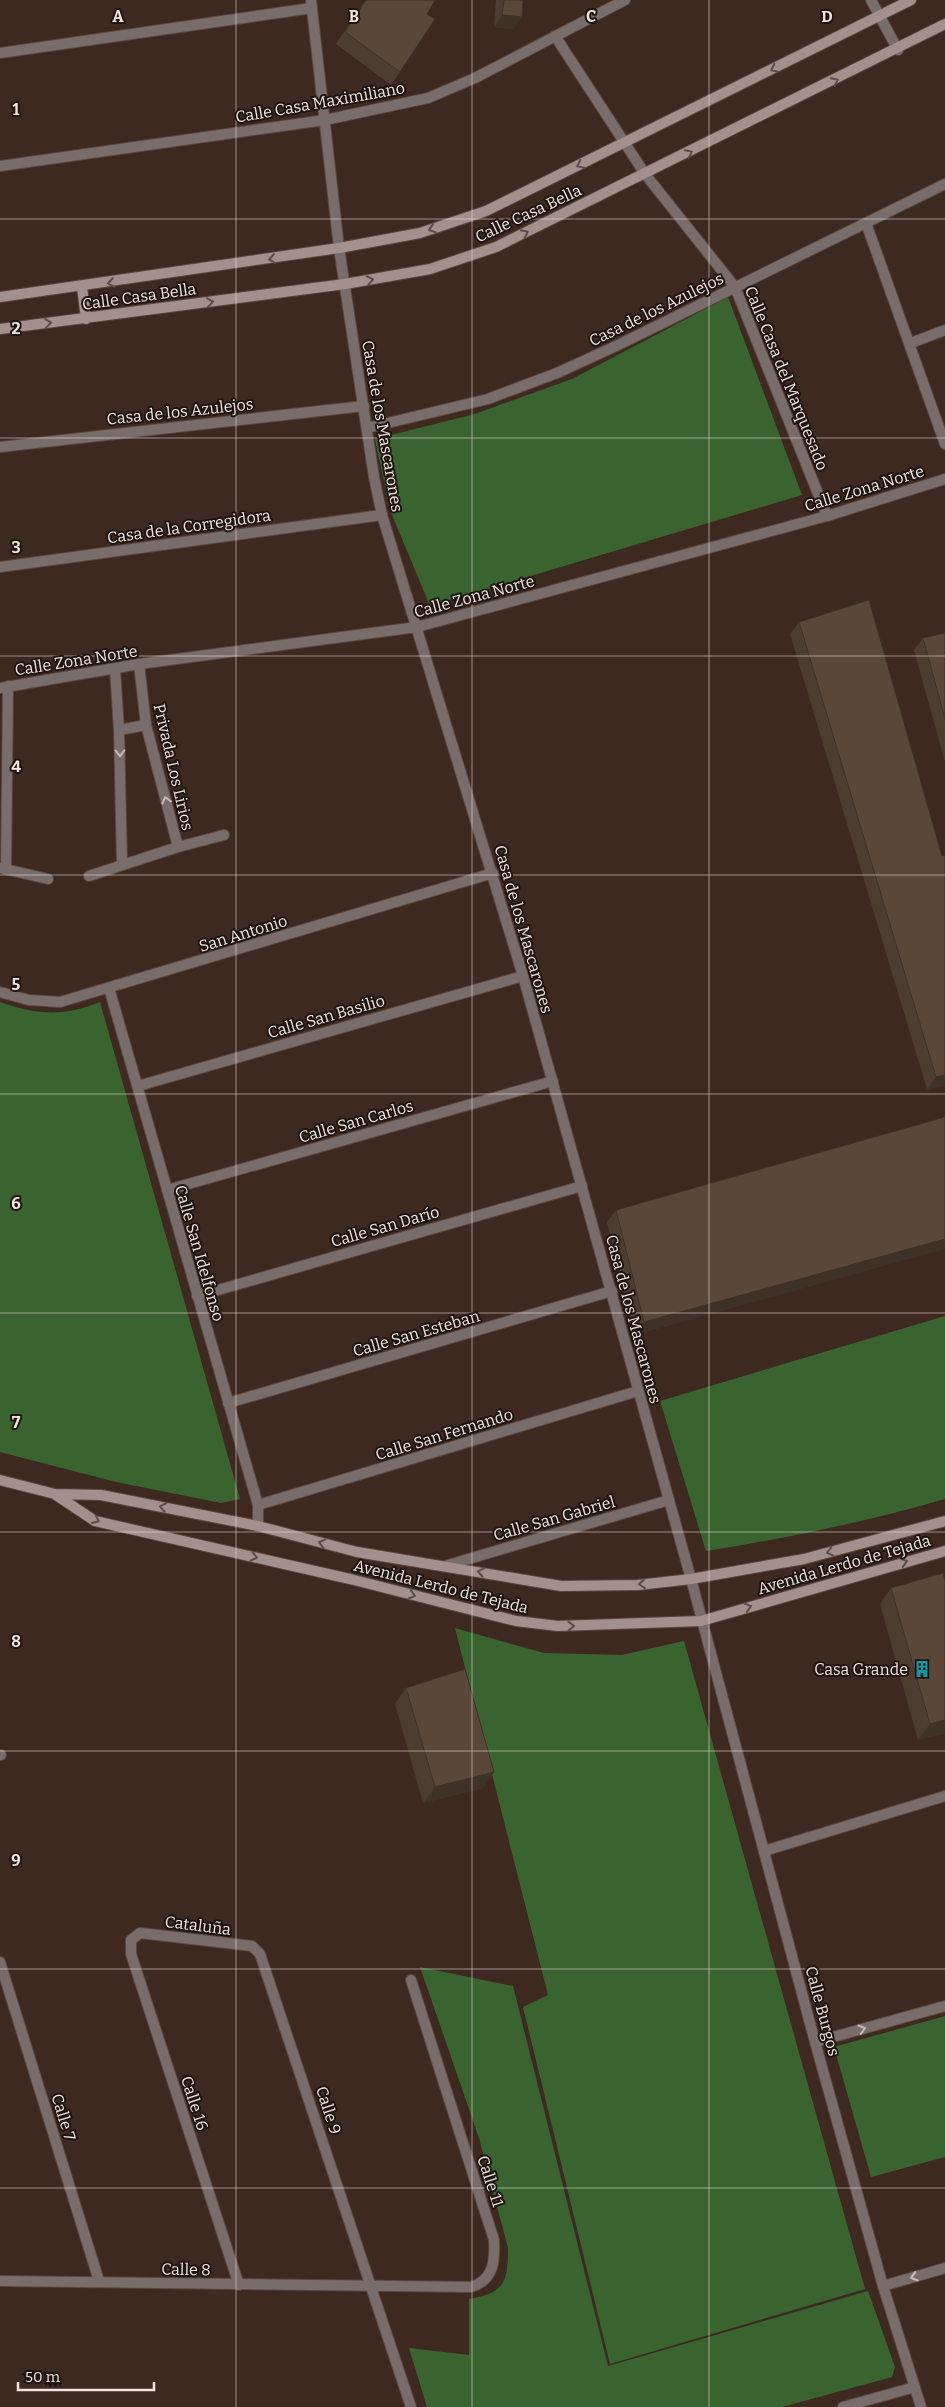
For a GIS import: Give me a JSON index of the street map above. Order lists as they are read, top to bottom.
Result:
{
  "streets": {
    "street": [
      "Calle Casa Maximiliano",
      "Calle Casa Bella",
      "Casa de los Azulejos",
      "Calle Casa del Marquesado",
      "Casa de los Mascarones",
      "Calle Zona Norte",
      "Casa de la Corregidora",
      "Privada Los Lirios",
      "San Antonio",
      "Calle San Basilio",
      "Calle San Carlos",
      "Calle San Darío",
      "Calle San Idelfonso",
      "Calle San Esteban",
      "Calle San Fernando",
      "Calle San Gabriel",
      "Avenida Lerdo de Tejada",
      "Cataluña",
      "Calle Burgos",
      "Calle 16",
      "Calle 9",
      "Calle 7",
      "Calle 11",
      "Calle 8"
    ]
  },
  "crossings": [
    ["Calle Casa Maximiliano", "Calle Casa del Marquesado"],
    ["Calle Casa Maximiliano", "Casa de los Mascarones"],
    ["Calle Casa Bella", "Calle Casa del Marquesado"],
    ["Calle Casa Bella", "Casa de los Mascarones"],
    ["Casa de los Azulejos", "Calle Casa del Marquesado"],
    ["Casa de los Azulejos", "Casa de los Mascarones"],
    ["Calle Casa del Marquesado", "Calle Zona Norte"],
    ["Casa de los Mascarones", "Calle Zona Norte"],
    ["Casa de los Mascarones", "Casa de la Corregidora"],
    ["Casa de los Mascarones", "San Antonio"],
    ["Casa de los Mascarones", "Calle San Basilio"],
    ["Casa de los Mascarones", "Calle San Carlos"],
    ["Casa de los Mascarones", "Calle San Darío"],
    ["Casa de los Mascarones", "Calle San Esteban"],
    ["Casa de los Mascarones", "Calle San Fernando"],
    ["Casa de los Mascarones", "Calle San Gabriel"],
    ["Casa de los Mascarones", "Avenida Lerdo de Tejada"],
    ["Casa de los Mascarones", "Calle Burgos"],
    ["Calle Zona Norte", "Privada Los Lirios"],
    ["San Antonio", "Calle San Idelfonso"],
    ["Calle San Basilio", "Calle San Idelfonso"],
    ["Calle San Carlos", "Calle San Idelfonso"],
    ["Calle San Darío", "Calle San Idelfonso"],
    ["Calle San Idelfonso", "Calle San Esteban"],
    ["Calle San Idelfonso", "Calle San Fernando"],
    ["Calle San Idelfonso", "Avenida Lerdo de Tejada"],
    ["Calle San Gabriel", "Avenida Lerdo de Tejada"],
    ["Avenida Lerdo de Tejada", "Calle Burgos"],
    ["Cataluña", "Calle 16"],
    ["Cataluña", "Calle 9"],
    ["Calle 16", "Calle 8"],
    ["Calle 9", "Calle 11"],
    ["Calle 9", "Calle 8"],
    ["Calle 7", "Calle 8"],
    ["Calle 11", "Calle 8"]
  ],
  "places": {
    "building": ["Casa Grande"]
  },
  "scale_bar": "50 m",
  "grid": {
    "columns": [
      "A",
      "B",
      "C",
      "D"
    ],
    "rows": [
      "1",
      "2",
      "3",
      "4",
      "5",
      "6",
      "7",
      "8",
      "9"
    ]
  }
}
